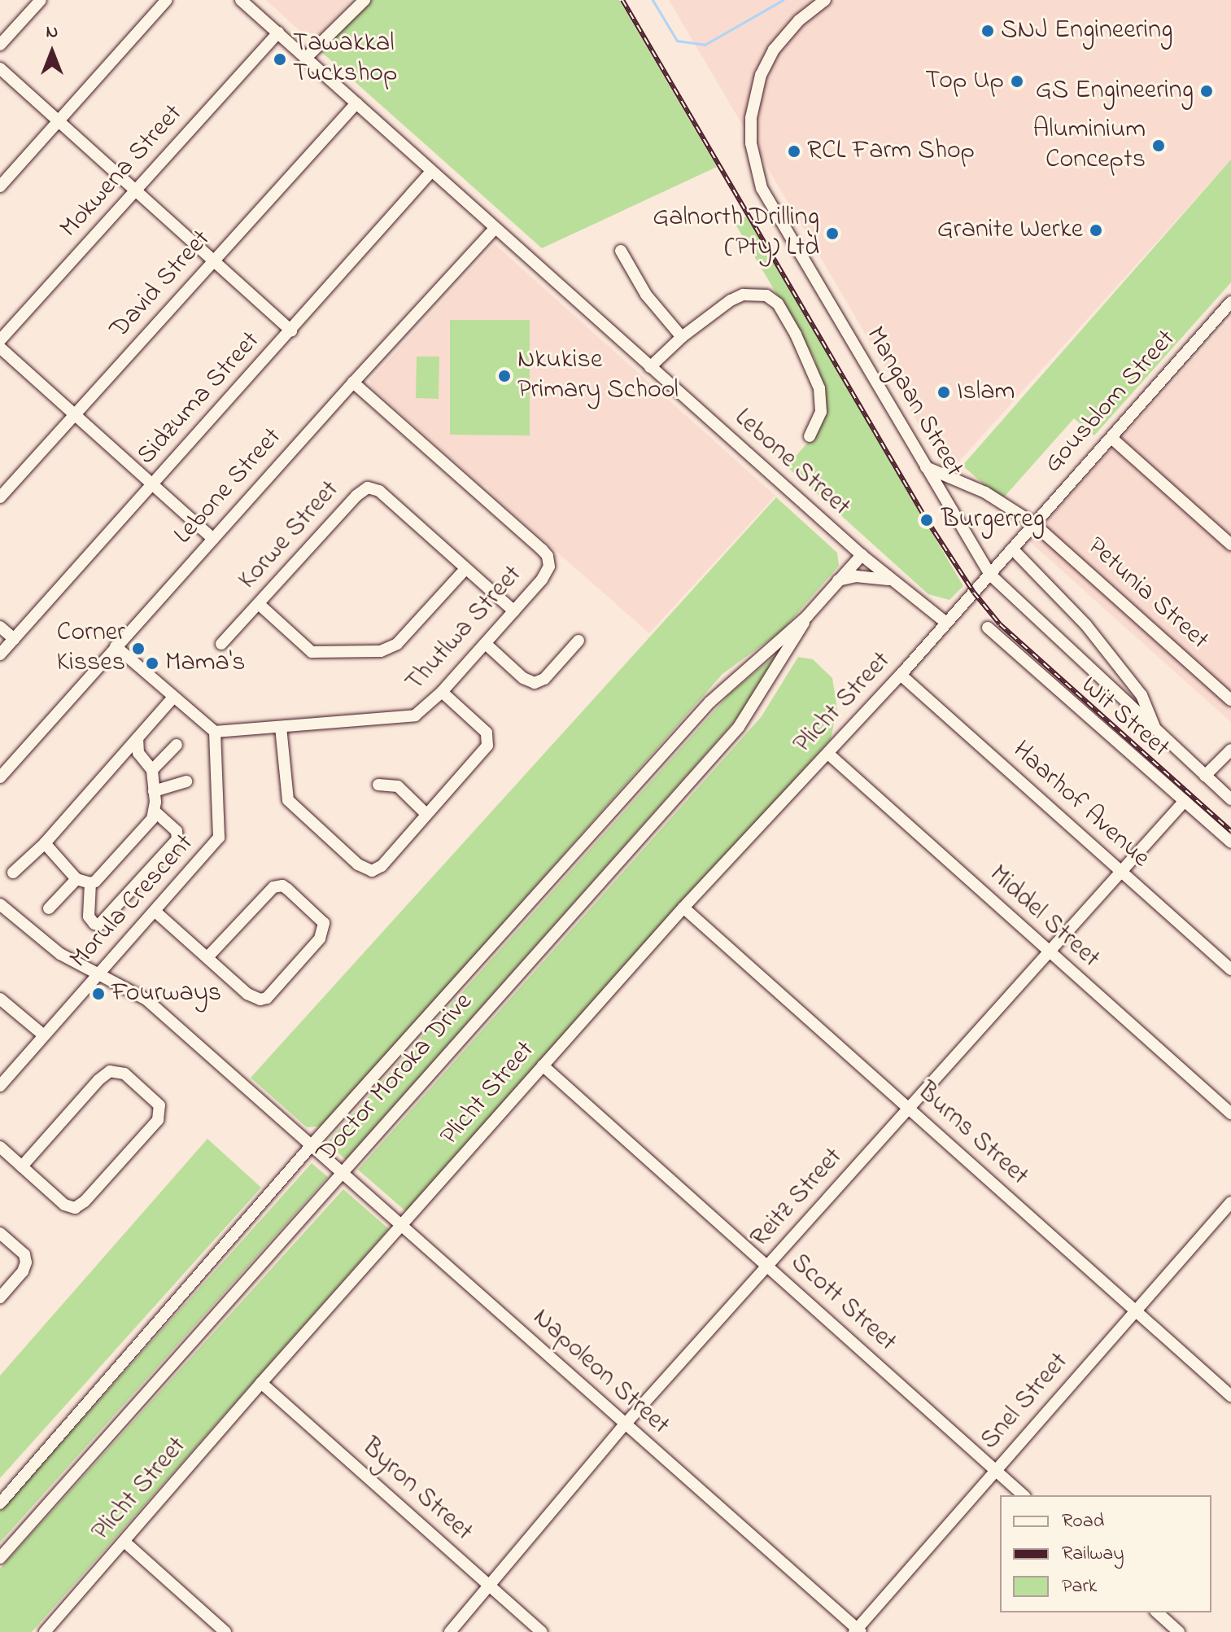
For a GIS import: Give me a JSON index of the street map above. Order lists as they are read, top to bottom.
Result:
{
  "streets": {
    "street": [
      "Mokwena Street",
      "David Street",
      "Sidzuma Street",
      "Mangaan Street",
      "Gousblom Street",
      "Lebone Street",
      "Korwe Street",
      "Petunia Street",
      "Thutlwa Street",
      "Plicht Street",
      "Wit Street",
      "Haarhof Avenue",
      "Morula Crescent",
      "Middel Street",
      "Doctor Moroka Drive",
      "Burns Street",
      "Reitz Street",
      "Scott Street",
      "Napoleon Street",
      "Snel Street",
      "Byron Street"
    ]
  },
  "crossings": [
    ["Mokwena Street", "Lebone Street"],
    ["David Street", "Lebone Street"],
    ["Sidzuma Street", "Lebone Street"],
    ["Mangaan Street", "Gousblom Street"],
    ["Mangaan Street", "Petunia Street"],
    ["Gousblom Street", "Petunia Street"],
    ["Gousblom Street", "Plicht Street"],
    ["Lebone Street", "Thutlwa Street"],
    ["Lebone Street", "Plicht Street"],
    ["Lebone Street", "Doctor Moroka Drive"],
    ["Korwe Street", "Thutlwa Street"],
    ["Thutlwa Street", "Morula Crescent"],
    ["Plicht Street", "Haarhof Avenue"],
    ["Plicht Street", "Middel Street"],
    ["Plicht Street", "Burns Street"],
    ["Plicht Street", "Scott Street"],
    ["Plicht Street", "Napoleon Street"],
    ["Plicht Street", "Byron Street"],
    ["Wit Street", "Reitz Street"],
    ["Haarhof Avenue", "Reitz Street"],
    ["Morula Crescent", "Napoleon Street"],
    ["Middel Street", "Reitz Street"],
    ["Doctor Moroka Drive", "Napoleon Street"],
    ["Burns Street", "Reitz Street"],
    ["Burns Street", "Snel Street"],
    ["Reitz Street", "Scott Street"],
    ["Reitz Street", "Napoleon Street"],
    ["Reitz Street", "Byron Street"],
    ["Scott Street", "Snel Street"],
    ["Napoleon Street", "Snel Street"]
  ],
  "places": [
    "SNJ Engineering",
    "Tawakkal Tuckshop",
    "Top Up",
    "GS Engineering",
    "Aluminium Concepts",
    "RCL Farm Shop",
    "Granite Werke",
    "Galnorth Drilling (Pty) Ltd",
    "Nkukise Primary School",
    "Islam",
    "Burgerreg",
    "Corner Kisses",
    "Mama's",
    "Fourways"
  ],
  "legend": ["Road", "Railway", "Park"],
  "north": "top"
}
